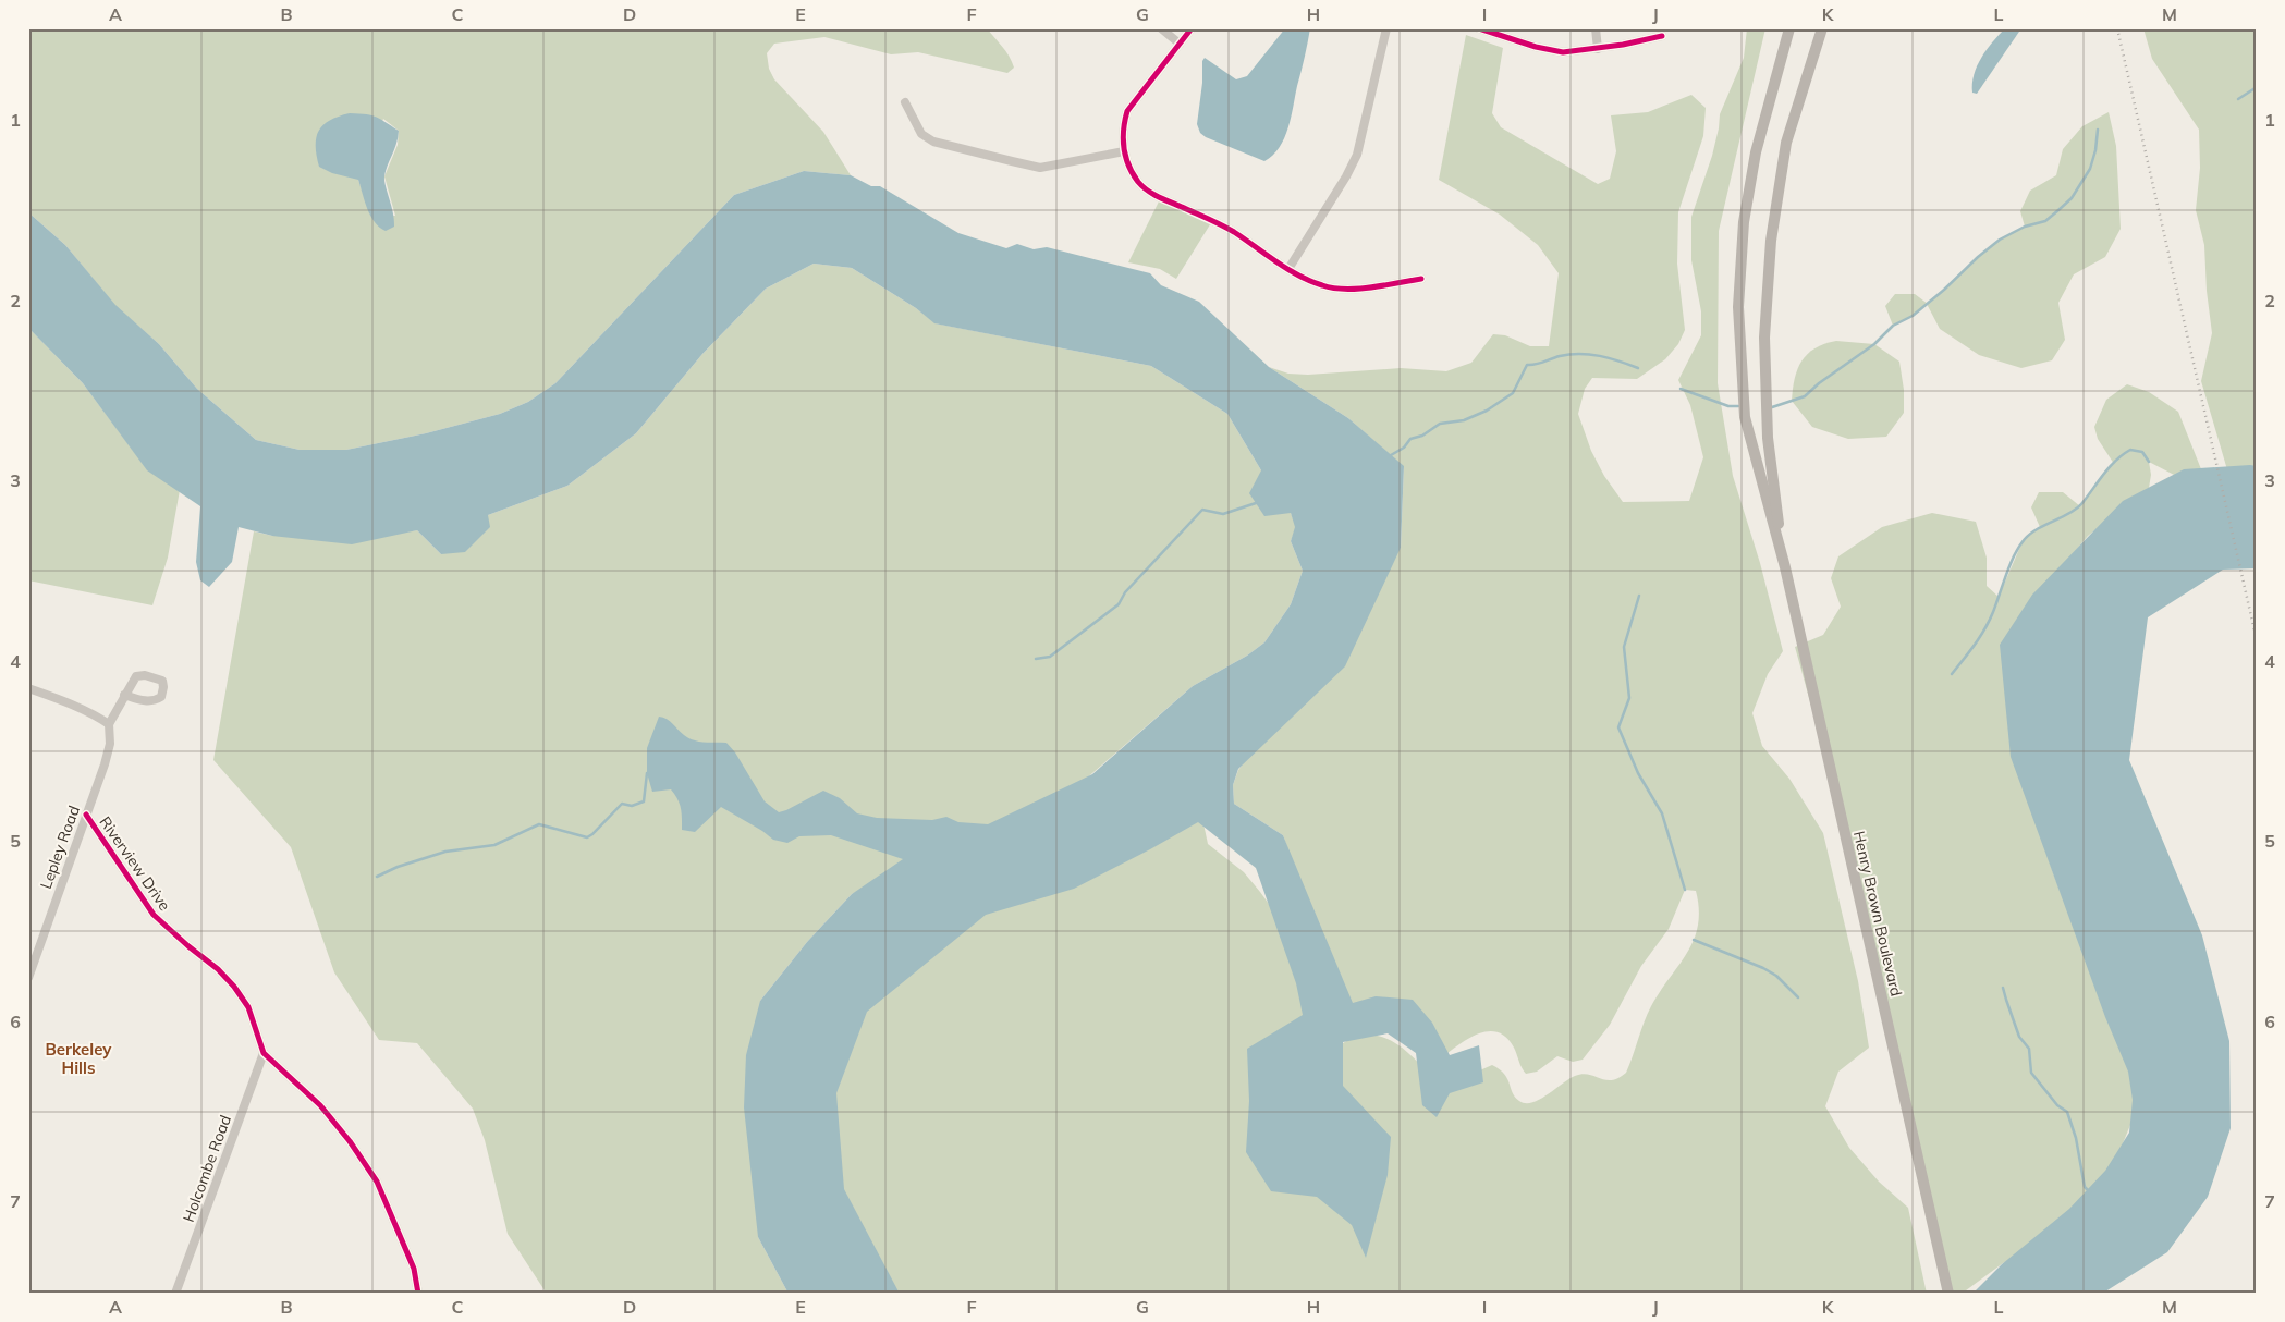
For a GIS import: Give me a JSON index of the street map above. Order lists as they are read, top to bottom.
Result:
{
  "streets": {
    "main road": ["Henry Brown Boulevard"],
    "street": ["Lepley Road", "Riverview Drive", "Holcombe Road"]
  },
  "crossings": [
    ["Lepley Road", "Riverview Drive"],
    ["Riverview Drive", "Holcombe Road"]
  ],
  "districts": ["Berkeley Hills"],
  "grid": {
    "columns": [
      "A",
      "B",
      "C",
      "D",
      "E",
      "F",
      "G",
      "H",
      "I",
      "J",
      "K",
      "L",
      "M"
    ],
    "rows": [
      "1",
      "2",
      "3",
      "4",
      "5",
      "6",
      "7"
    ]
  }
}
